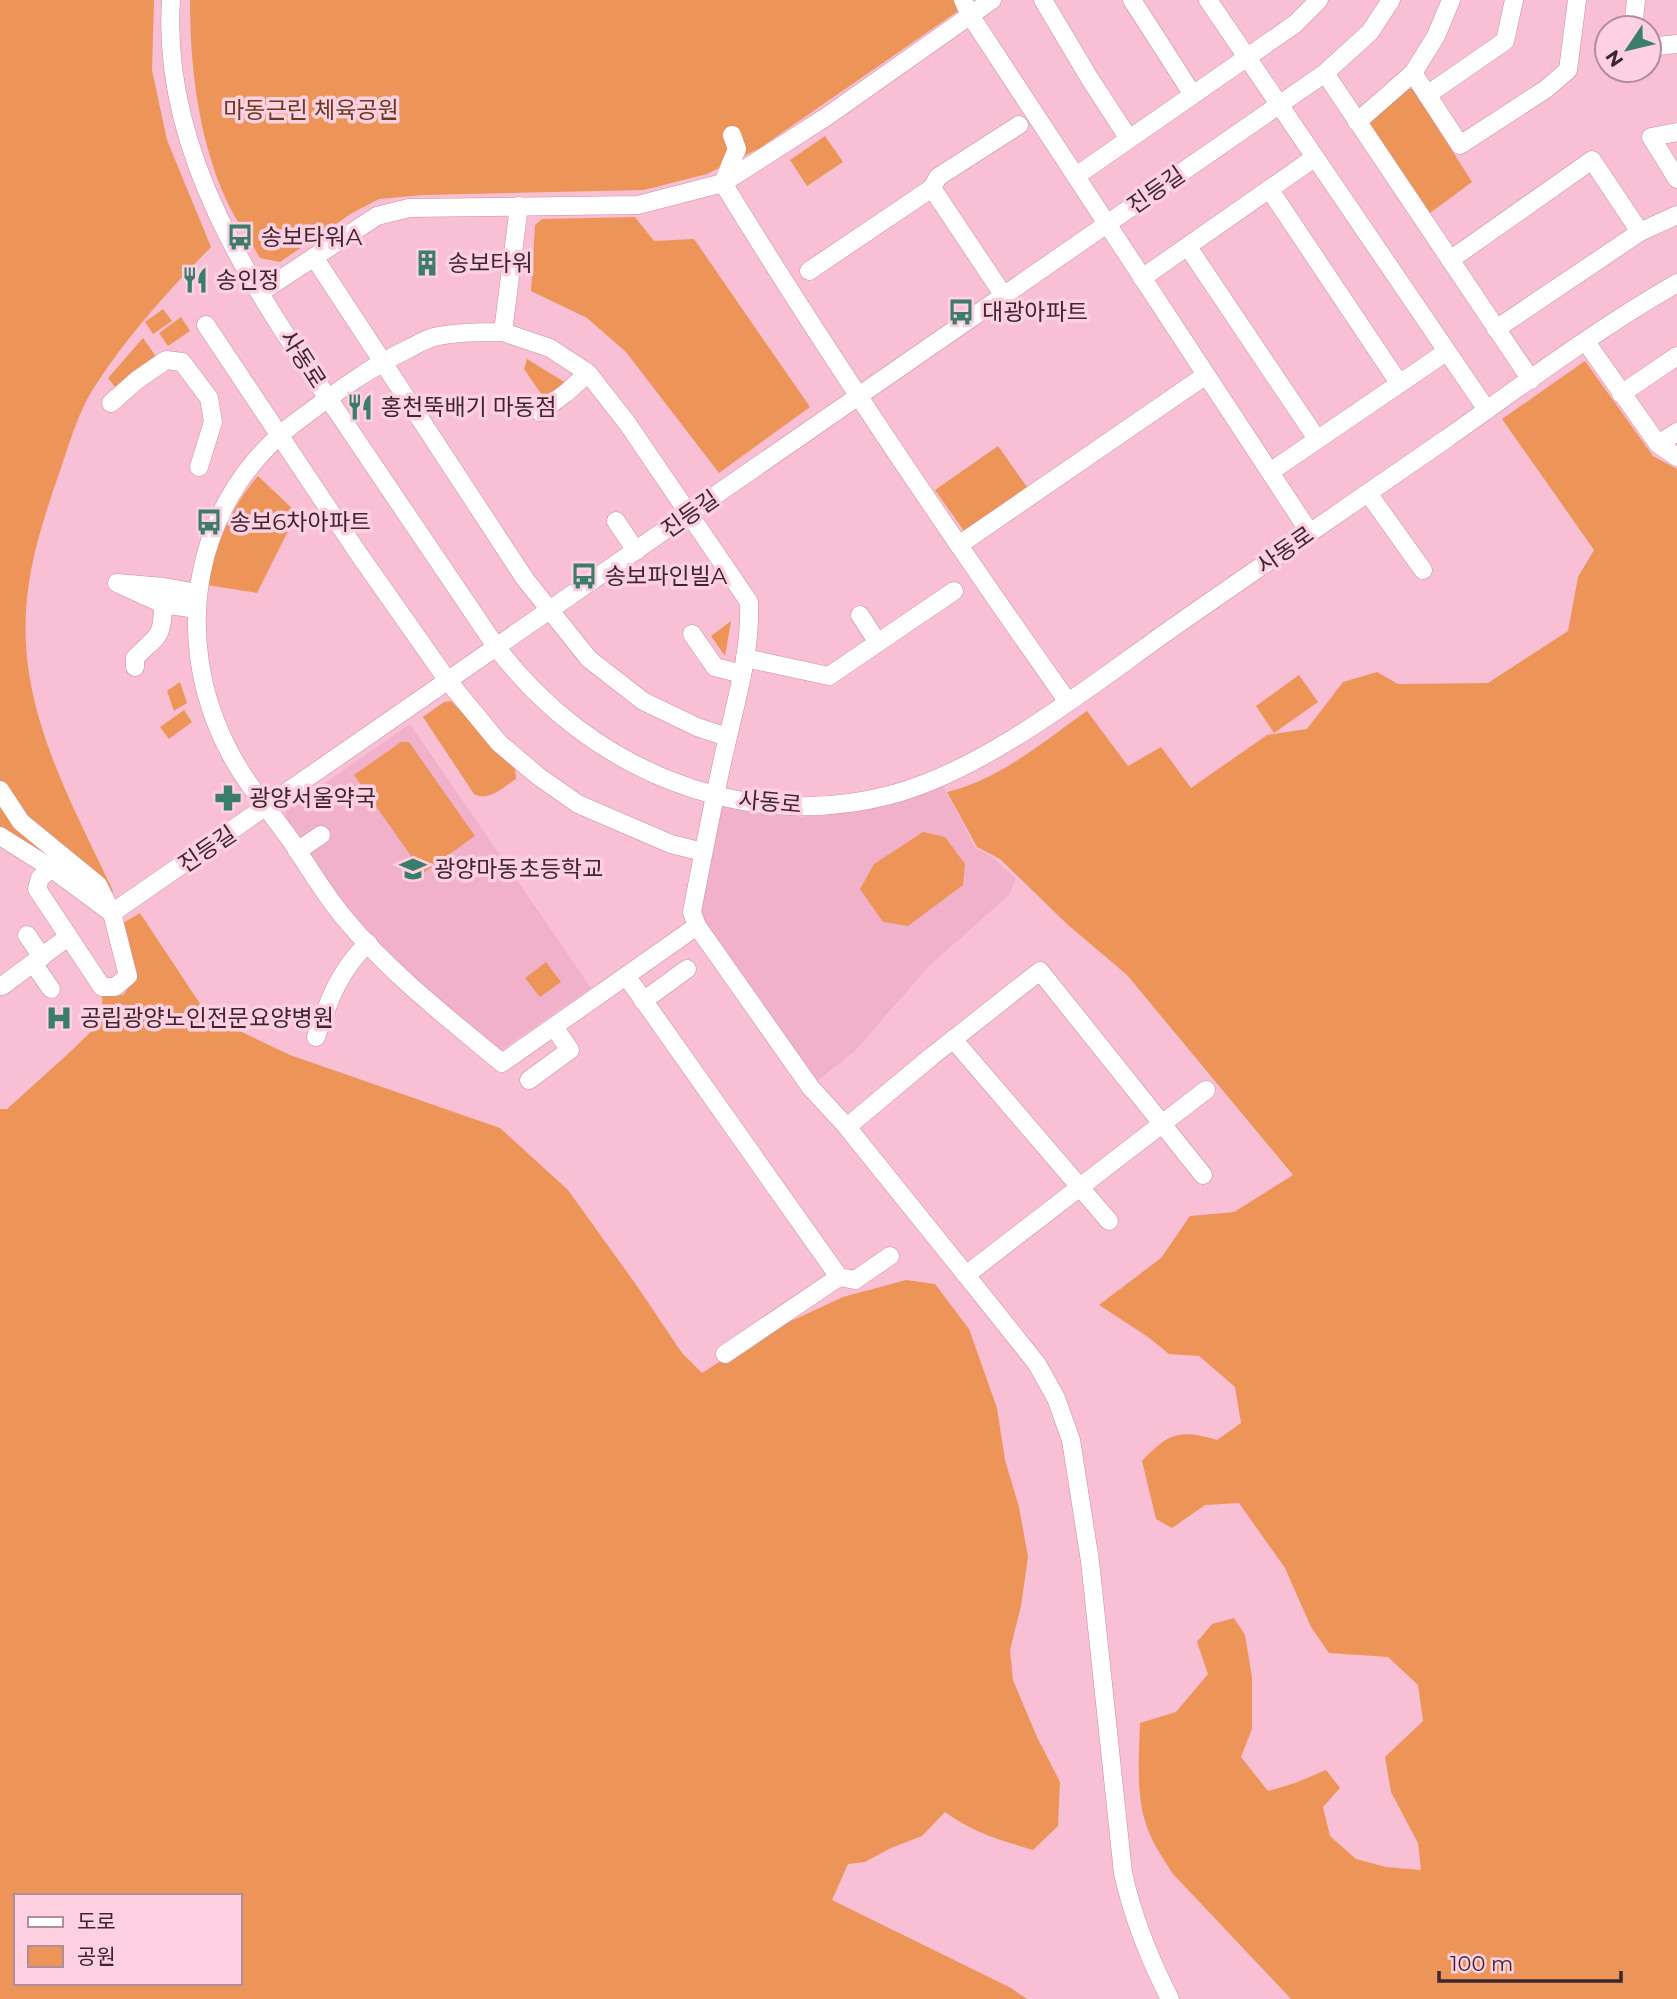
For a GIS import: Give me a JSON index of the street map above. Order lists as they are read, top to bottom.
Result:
{
  "streets": {
    "street": ["진등길", "사동로"]
  },
  "crossings": [
    ["진등길", "사동로"]
  ],
  "parks": ["마동근린 체육공원"],
  "places": {
    "bus stop": [
      "송보타워A",
      "대광아파트",
      "송보6차아파트",
      "송보파인빌A"
    ],
    "building": ["송보타워"],
    "restaurant": ["송인정", "홍천뚝배기 마동점"],
    "pharmacy": ["광양서울약국"],
    "school or university": ["광양마동초등학교"],
    "hospital": ["공립광양노인전문요양병원"]
  },
  "legend": ["도로", "공원"],
  "scale_bar": "100 m",
  "north": "bottom left"
}
